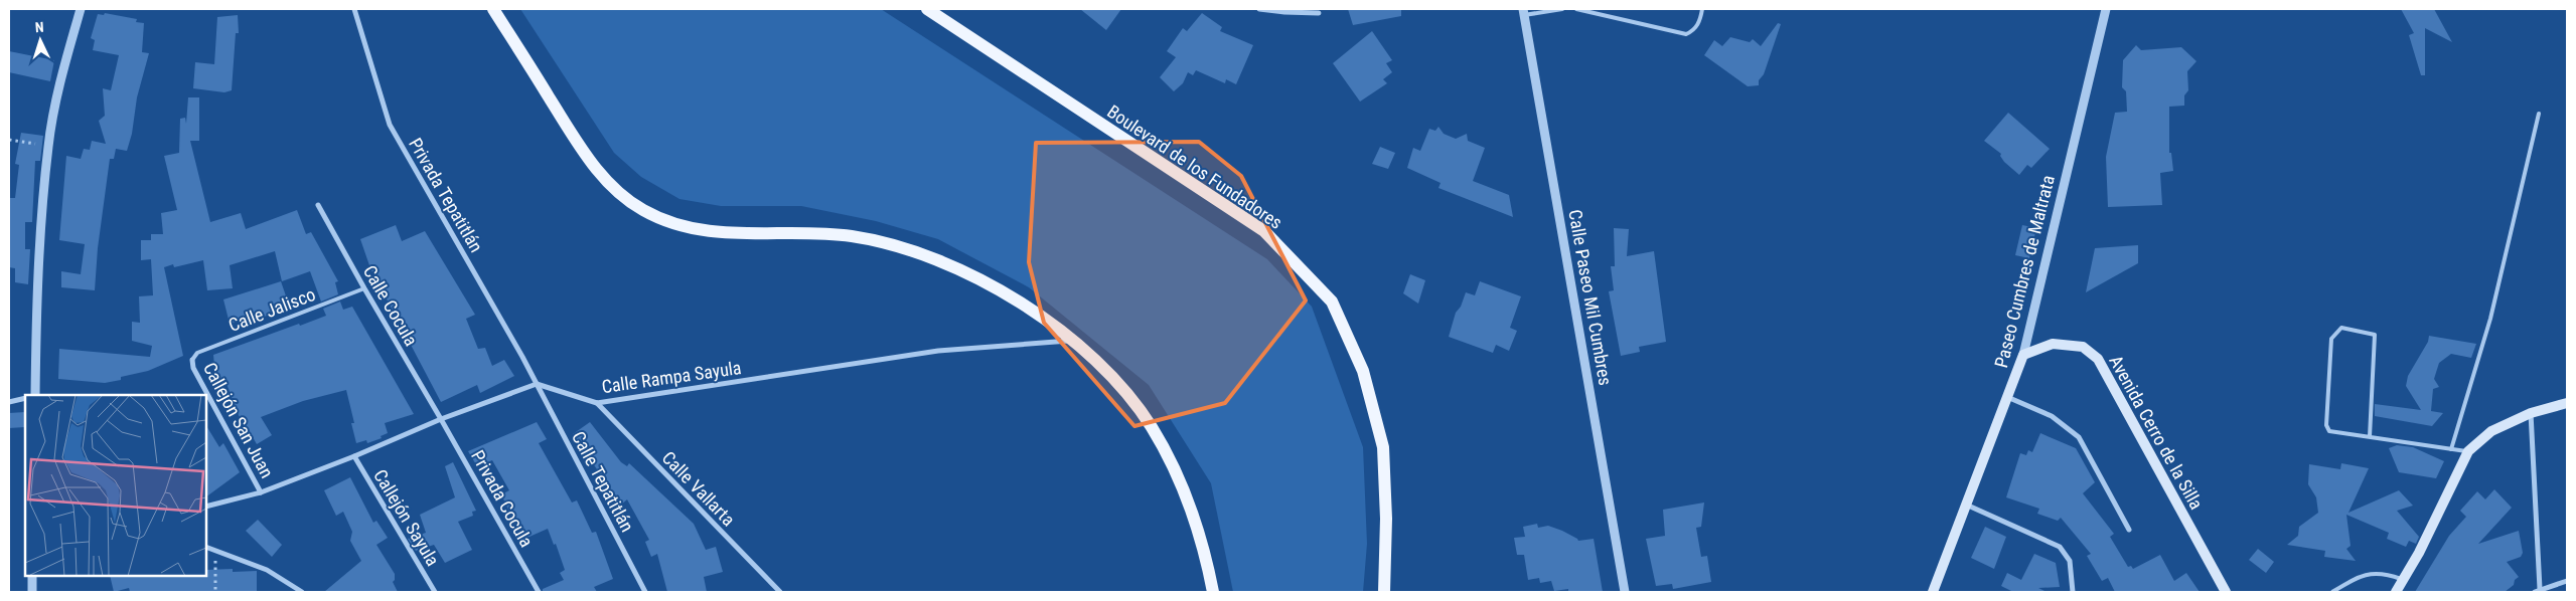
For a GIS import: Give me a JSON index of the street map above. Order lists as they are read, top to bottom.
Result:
{
  "streets": {
    "main road": ["Boulevard de los Fundadores", "Paseo Cumbres de Maltrata", "Avenida Cerro de la Silla"],
    "street": [
      "Privada Tepatitlán",
      "Calle Paseo Mil Cumbres",
      "Calle Cocula",
      "Calle Rampa Sayula",
      "Callejón San Juan",
      "Calle Tepatitlán",
      "Calle Vallarta",
      "Privada Cocula",
      "Callejón Sayula"
    ],
    "lane": ["Calle Jalisco"]
  },
  "crossings": [
    ["Privada Tepatitlán", "Calle Rampa Sayula"],
    ["Privada Tepatitlán", "Calle Tepatitlán"],
    ["Paseo Cumbres de Maltrata", "Avenida Cerro de la Silla"],
    ["Calle Cocula", "Calle Jalisco"],
    ["Calle Cocula", "Privada Cocula"],
    ["Calle Jalisco", "Callejón San Juan"],
    ["Calle Rampa Sayula", "Calle Tepatitlán"],
    ["Calle Rampa Sayula", "Calle Vallarta"]
  ],
  "north": "top"
}
